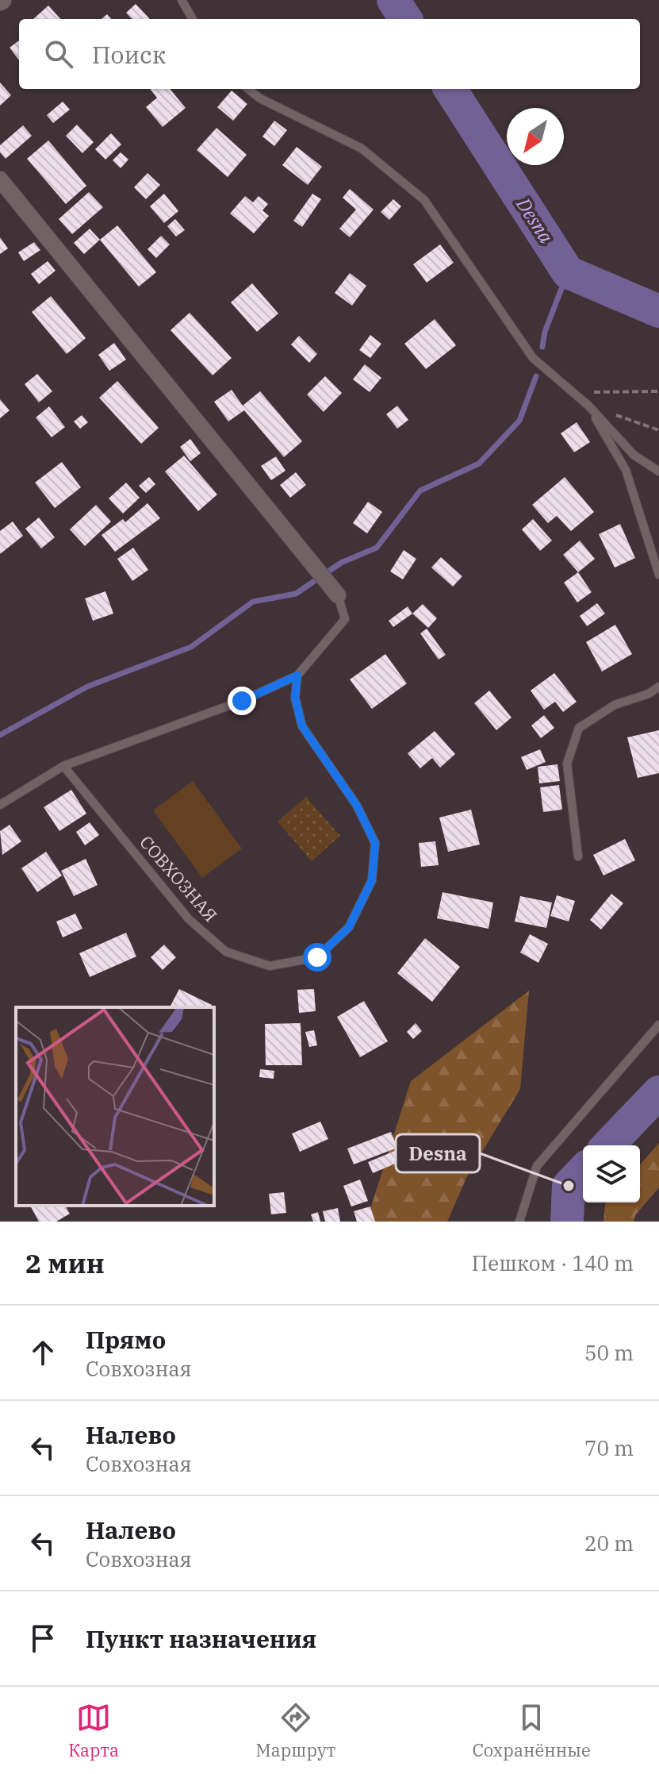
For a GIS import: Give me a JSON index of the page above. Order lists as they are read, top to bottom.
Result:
{
  "streets": {
    "lane": ["СОВХОЗНАЯ"]
  },
  "water": ["Desna"],
  "places": ["Desna"],
  "north": "bottom left",
  "page": {
    "search": "Поиск",
    "heading": ["2 мин", "Пешком · 140 m"],
    "list": [
      ["Прямо", "Совхозная", "50 m"],
      ["Налево", "Совхозная", "70 m"],
      ["Налево", "Совхозная", "20 m"],
      "Пункт назначения"
    ],
    "nav": ["Карта", "Маршрут", "Сохранённые"]
  }
}
